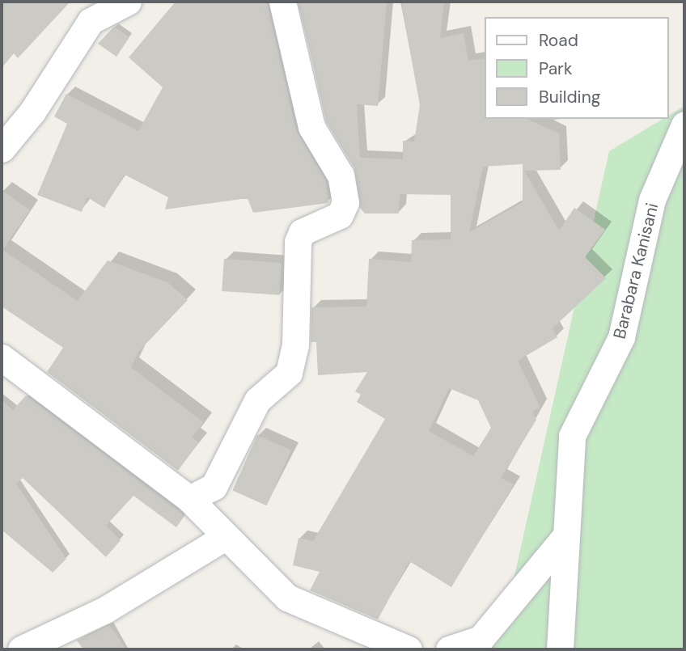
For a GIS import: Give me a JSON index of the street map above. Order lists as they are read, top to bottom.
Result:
{
  "streets": {
    "street": ["Barabara Kanisani"]
  },
  "legend": ["Road", "Park", "Building"]
}
